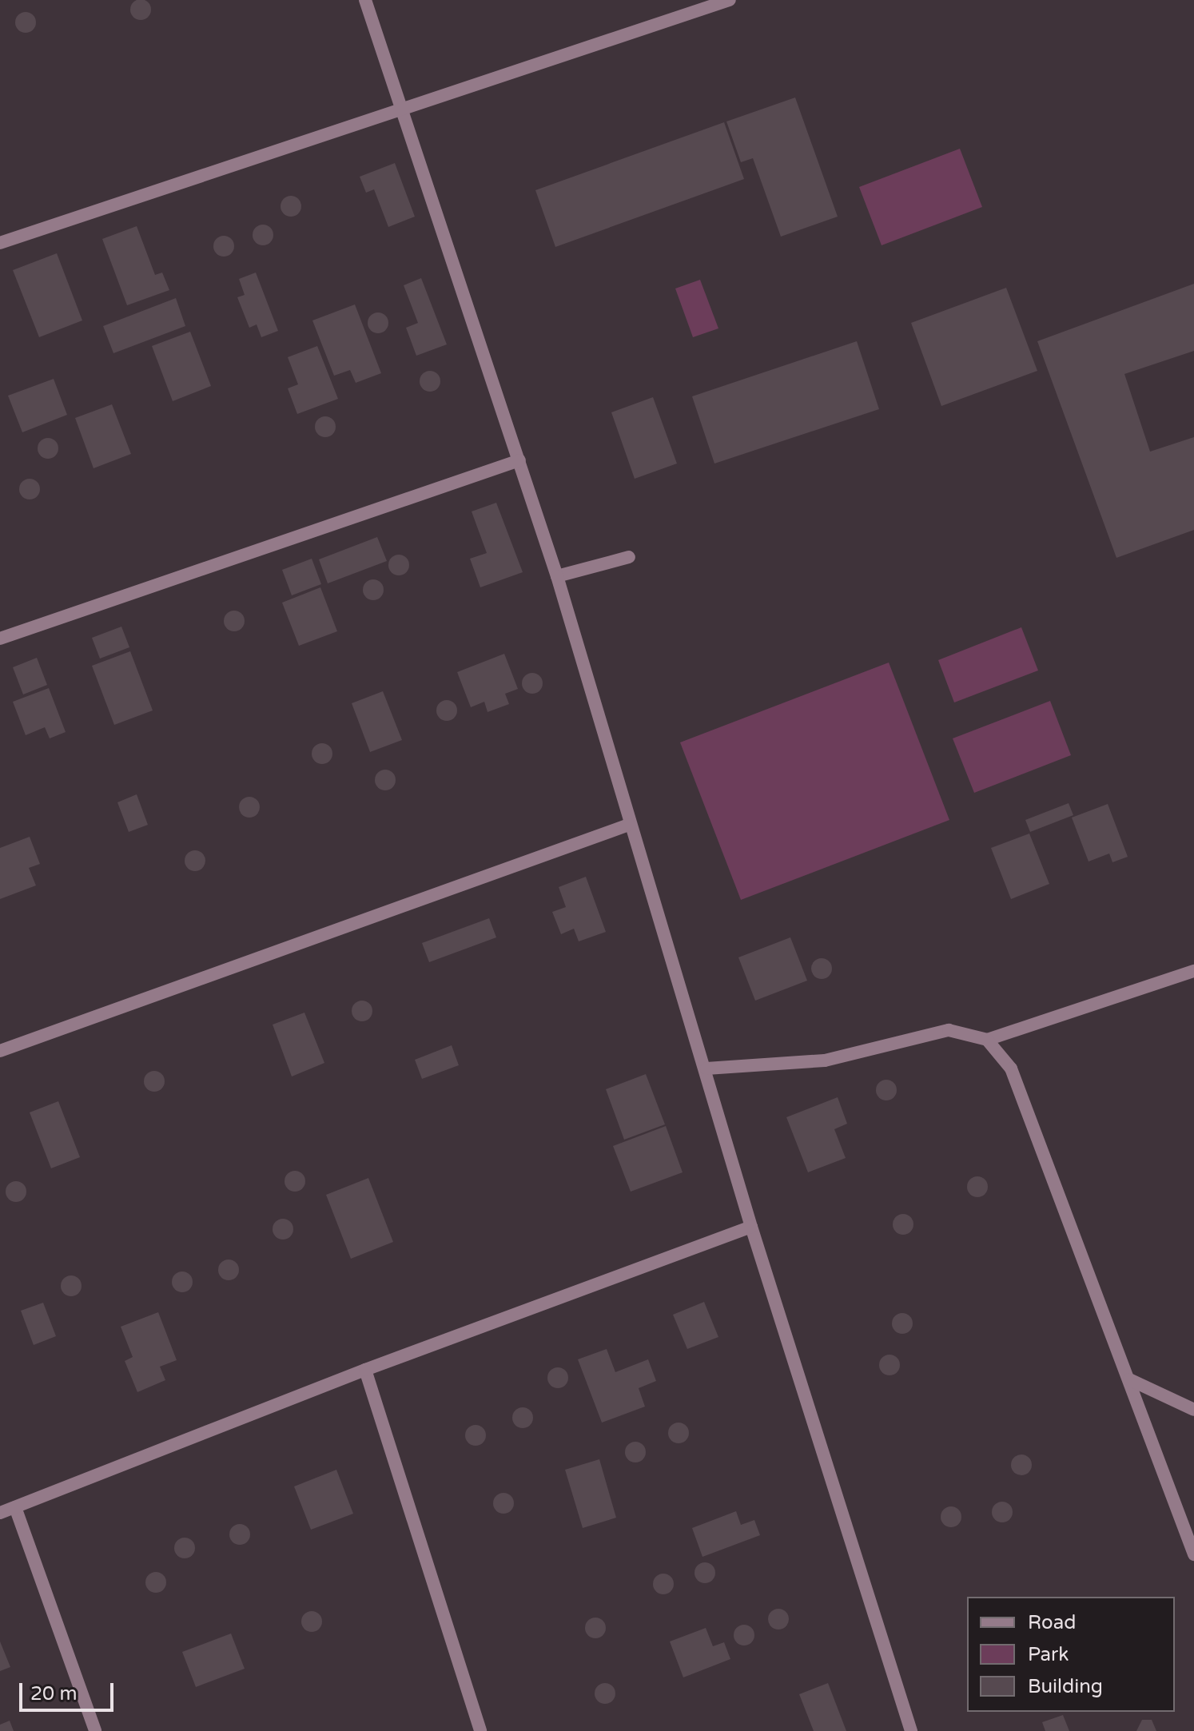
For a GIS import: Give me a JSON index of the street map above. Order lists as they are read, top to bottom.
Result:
{
  "legend": ["Road", "Park", "Building"],
  "scale_bar": "20 m"
}
